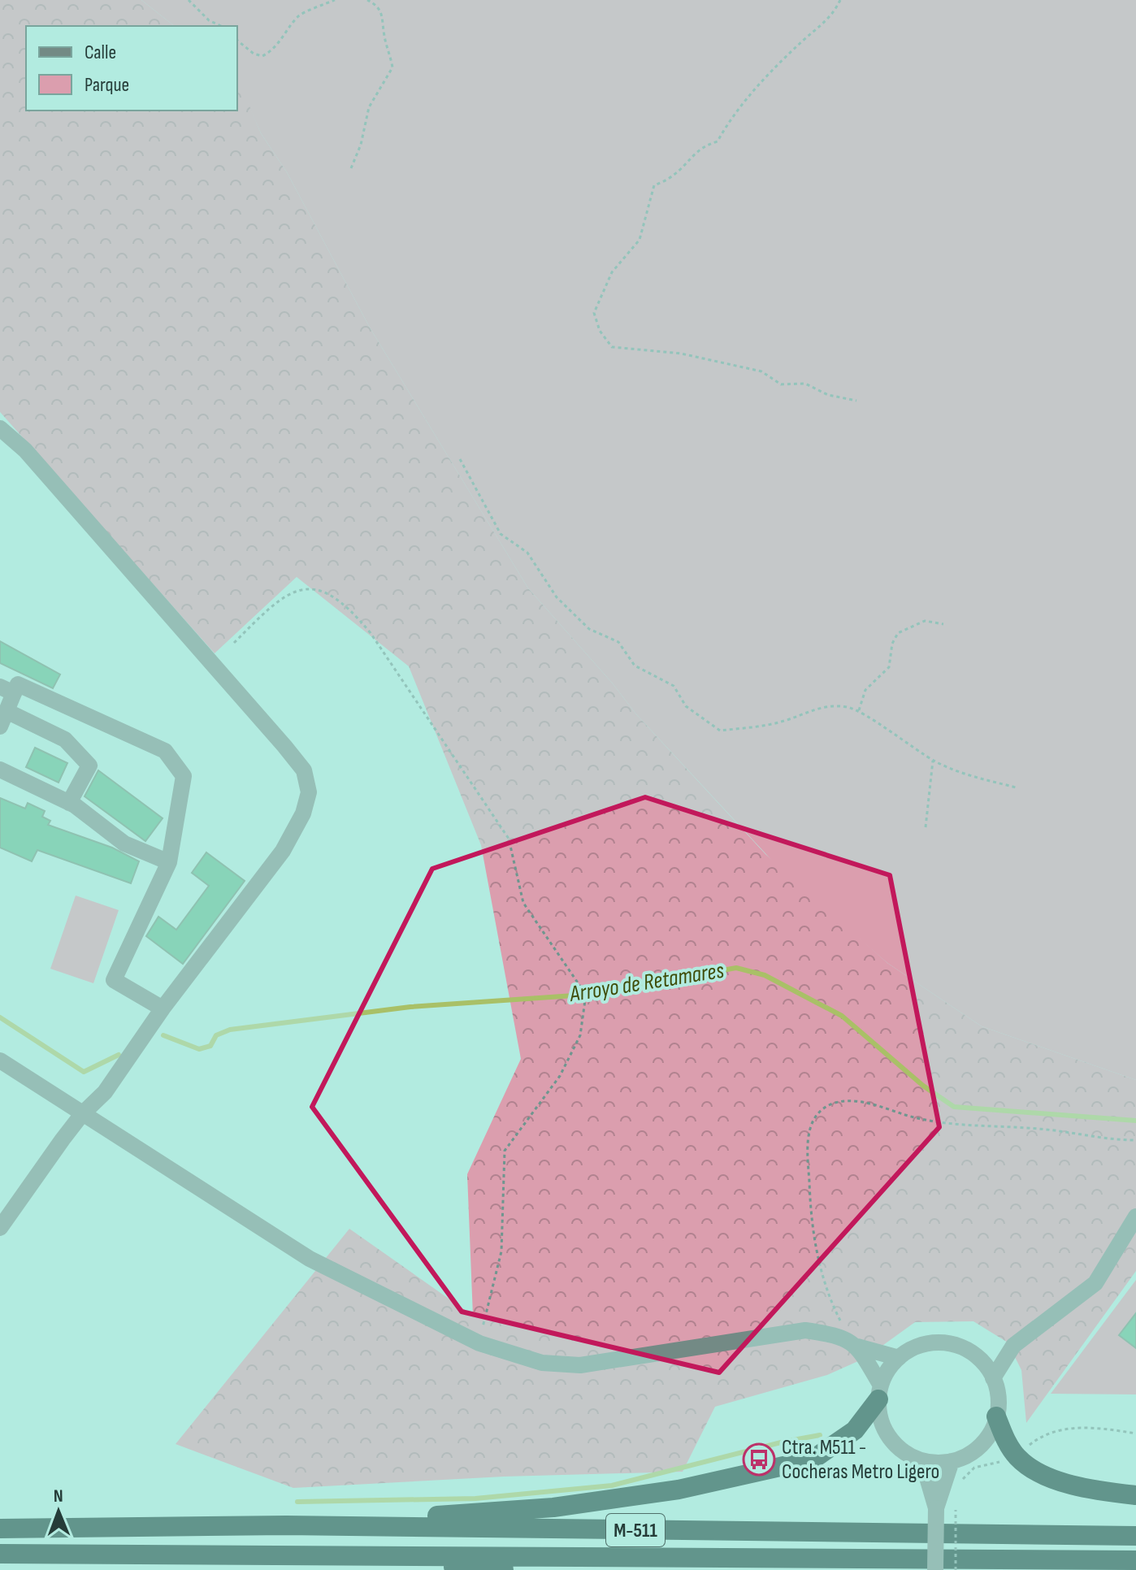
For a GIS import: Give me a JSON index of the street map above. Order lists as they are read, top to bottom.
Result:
{
  "streets": {
    "highway": ["M-511"]
  },
  "water": ["Arroyo de Retamares"],
  "places": {
    "bus stop": ["Ctra. M511 - Cocheras Metro Ligero"]
  },
  "legend": ["Calle", "Parque"],
  "north": "top"
}
